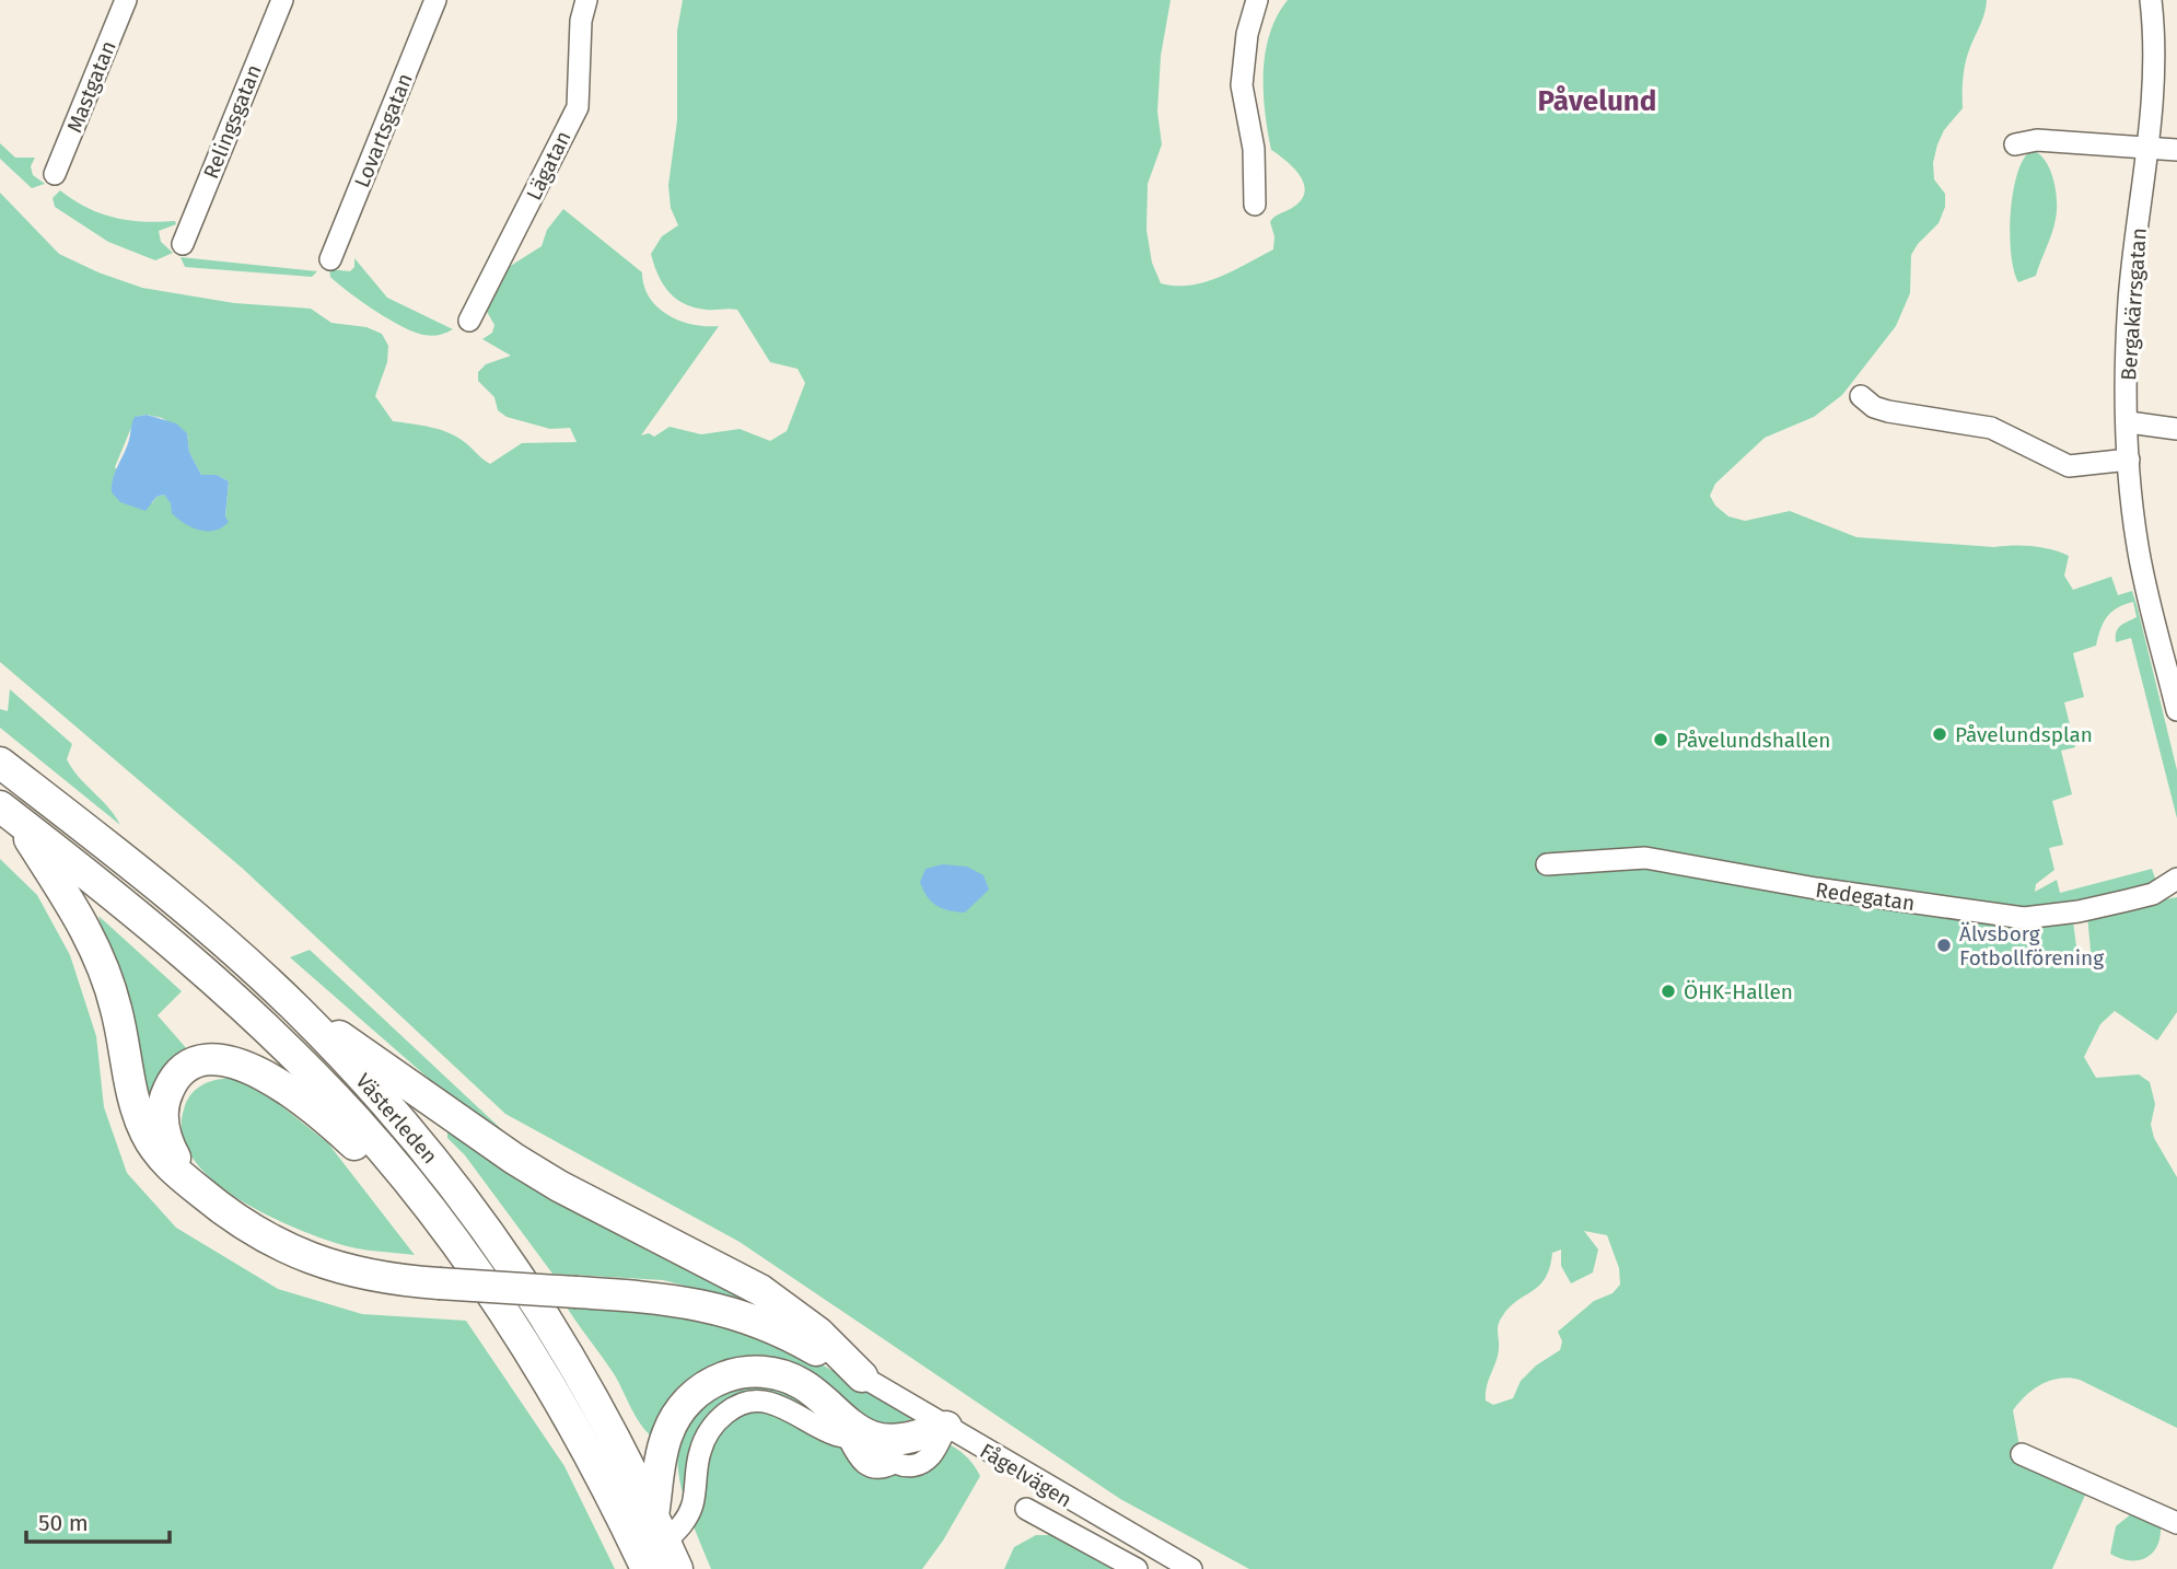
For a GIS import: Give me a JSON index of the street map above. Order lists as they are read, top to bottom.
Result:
{
  "streets": {
    "highway": ["Västerleden"],
    "street": [
      "Mastgatan",
      "Relingsgatan",
      "Lovartsgatan",
      "Lägatan",
      "Bergakärrsgatan",
      "Redegatan",
      "Fågelvägen"
    ]
  },
  "districts": ["Påvelund"],
  "places": [
    "Påvelundsplan",
    "Påvelundshallen",
    "Älvsborg Fotbollförening",
    "ÖHK-Hallen"
  ],
  "scale_bar": "50 m"
}
